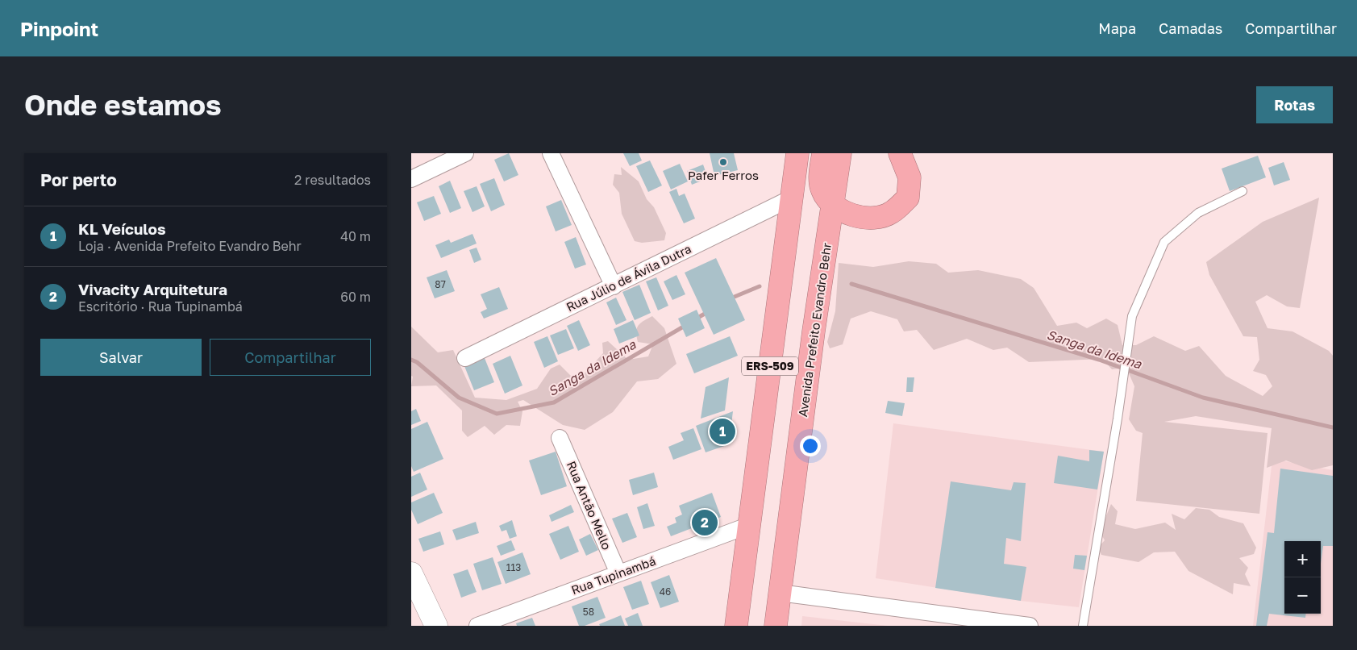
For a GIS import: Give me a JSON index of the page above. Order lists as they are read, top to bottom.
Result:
{
  "streets": {
    "highway": ["Avenida Prefeito Evandro Behr", "ERS-509"],
    "street": ["Rua Júlio de Ávila Dutra", "Rua Antão Mello", "Rua Tupinambá"]
  },
  "crossings": [
    ["Rua Júlio de Ávila Dutra", "ERS-509"],
    ["ERS-509", "Rua Tupinambá"],
    ["Rua Antão Mello", "Rua Tupinambá"]
  ],
  "water": ["Sanga da Idema"],
  "places": ["Pafer Ferros"],
  "house_numbers": [
    "87",
    "113",
    "46",
    "58"
  ],
  "page": {
    "header": "Pinpoint",
    "nav": ["Mapa", "Camadas", "Compartilhar"],
    "buttons": [
      "Rotas",
      ["Salvar", "Compartilhar"]
    ],
    "title": "Onde estamos",
    "heading": ["Por perto", "2 resultados"],
    "list": [
      {
        "mark": "1",
        "name": "KL Veículos",
        "note": "Loja · Avenida Prefeito Evandro Behr",
        "value": "40 m"
      },
      {
        "mark": "2",
        "name": "Vivacity Arquitetura",
        "note": "Escritório · Rua Tupinambá",
        "value": "60 m"
      }
    ],
    "pins": ["1", "2"],
    "map_buttons": ["+", "−"]
  }
}
